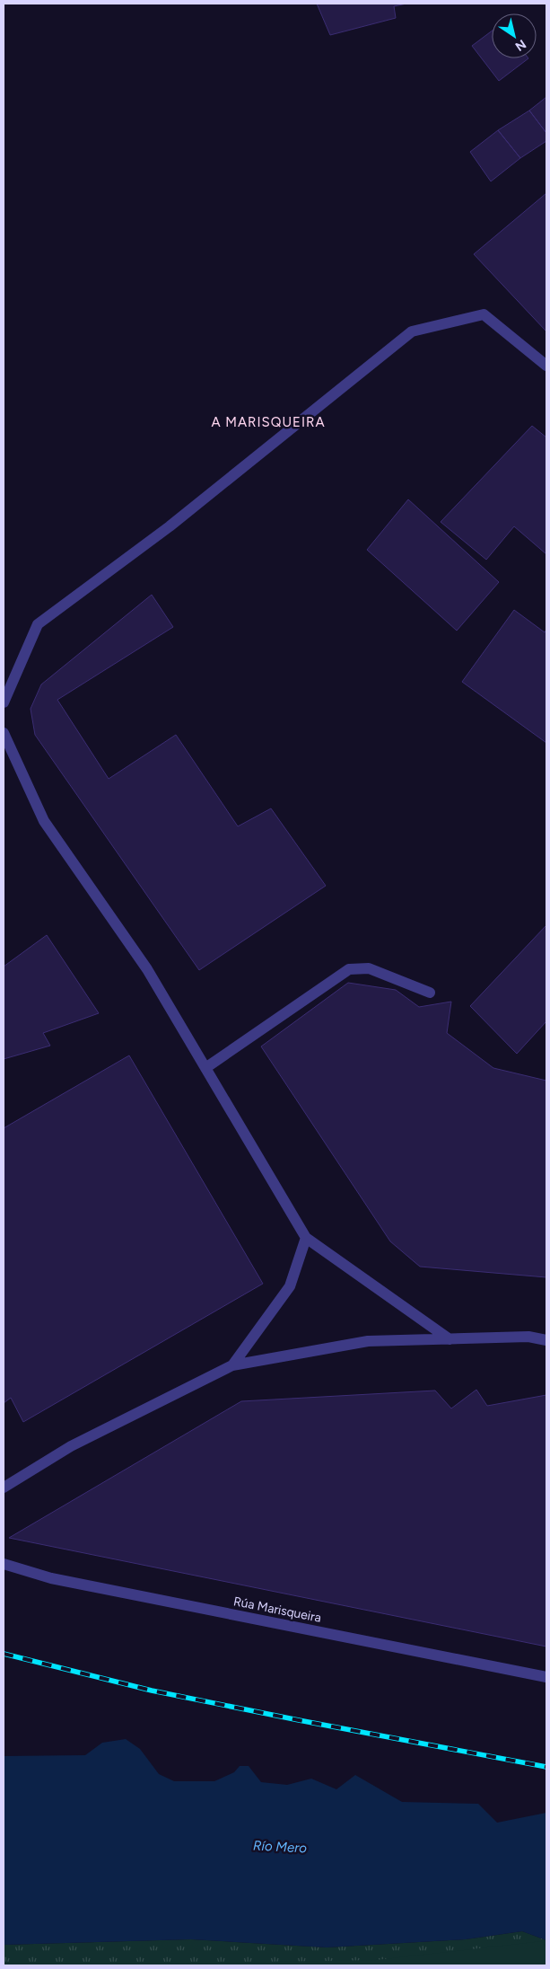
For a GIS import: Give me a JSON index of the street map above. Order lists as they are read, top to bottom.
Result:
{
  "streets": {
    "lane": ["Rúa Marisqueira"]
  },
  "districts": ["A MARISQUEIRA"],
  "water": ["Río Mero"],
  "north": "bottom right"
}
